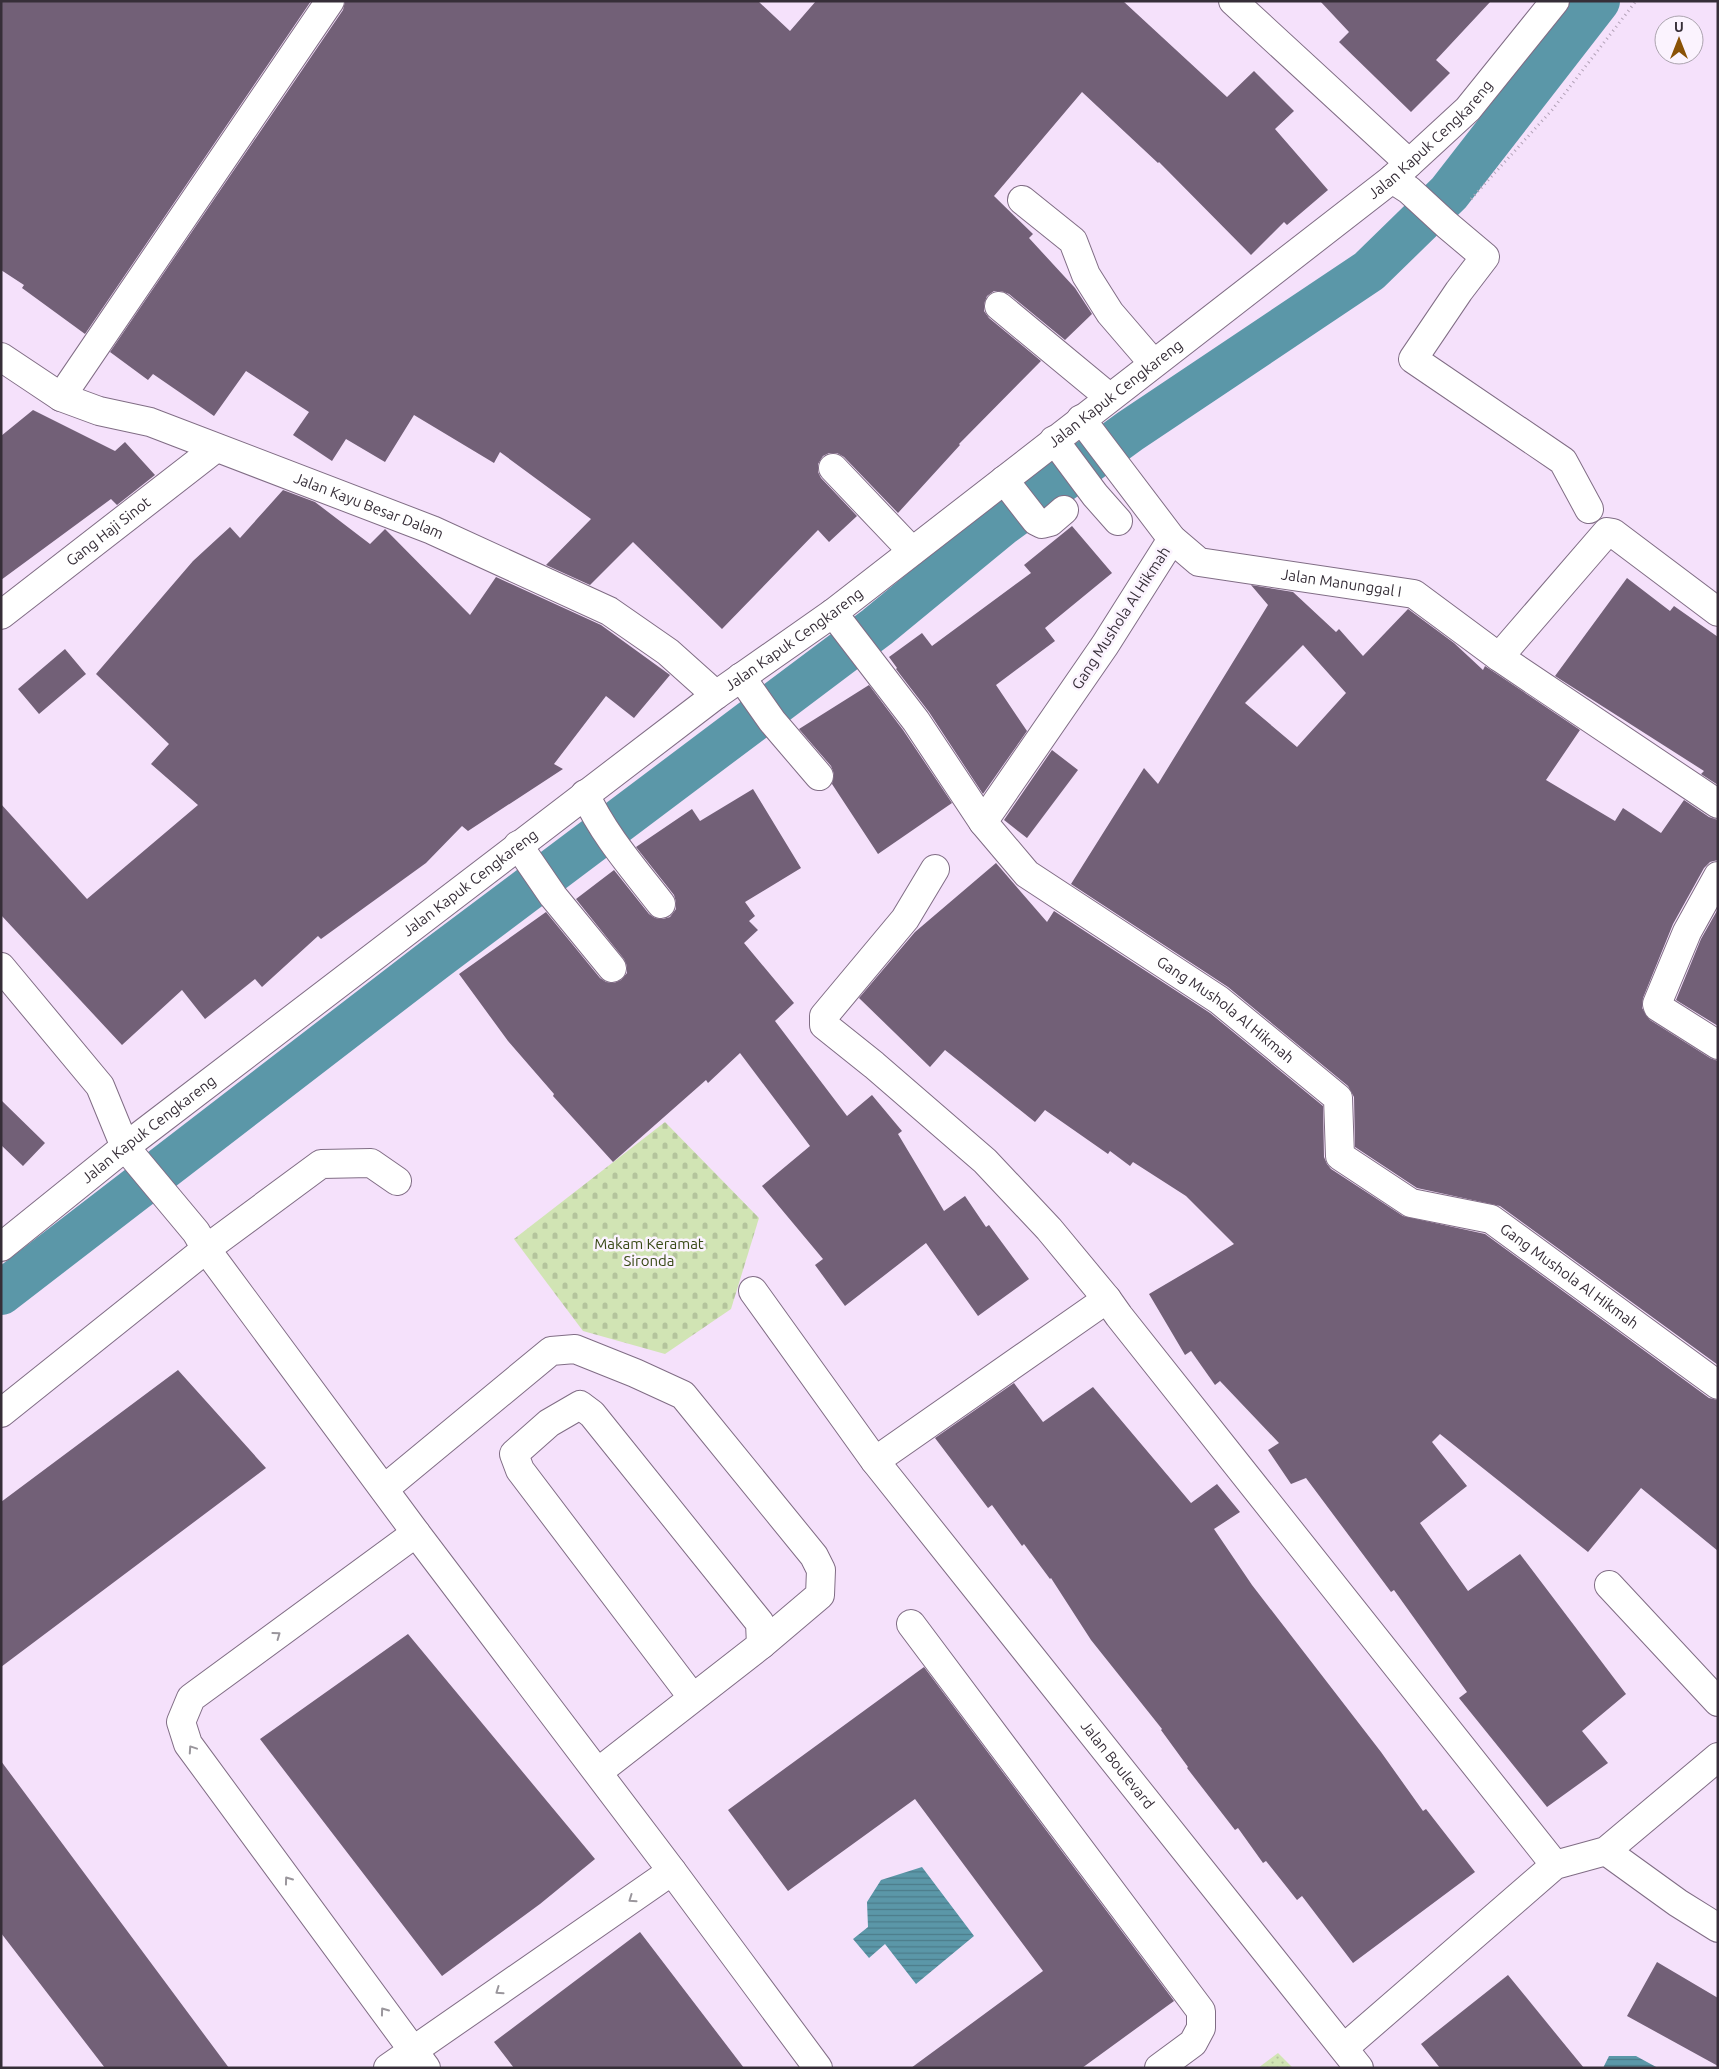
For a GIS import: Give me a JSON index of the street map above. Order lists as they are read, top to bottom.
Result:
{
  "streets": {
    "street": [
      "Jalan Kapuk Cengkareng",
      "Jalan Kayu Besar Dalam",
      "Gang Haji Sinot",
      "Jalan Manunggal I",
      "Gang Mushola Al Hikmah",
      "Jalan Boulevard"
    ]
  },
  "crossings": [
    ["Jalan Kapuk Cengkareng", "Jalan Kayu Besar Dalam"],
    ["Jalan Kapuk Cengkareng", "Jalan Manunggal I"],
    ["Jalan Kayu Besar Dalam", "Gang Haji Sinot"],
    ["Jalan Manunggal I", "Gang Mushola Al Hikmah"]
  ],
  "parks": ["Makam Keramat Sironda"],
  "north": "top"
}
